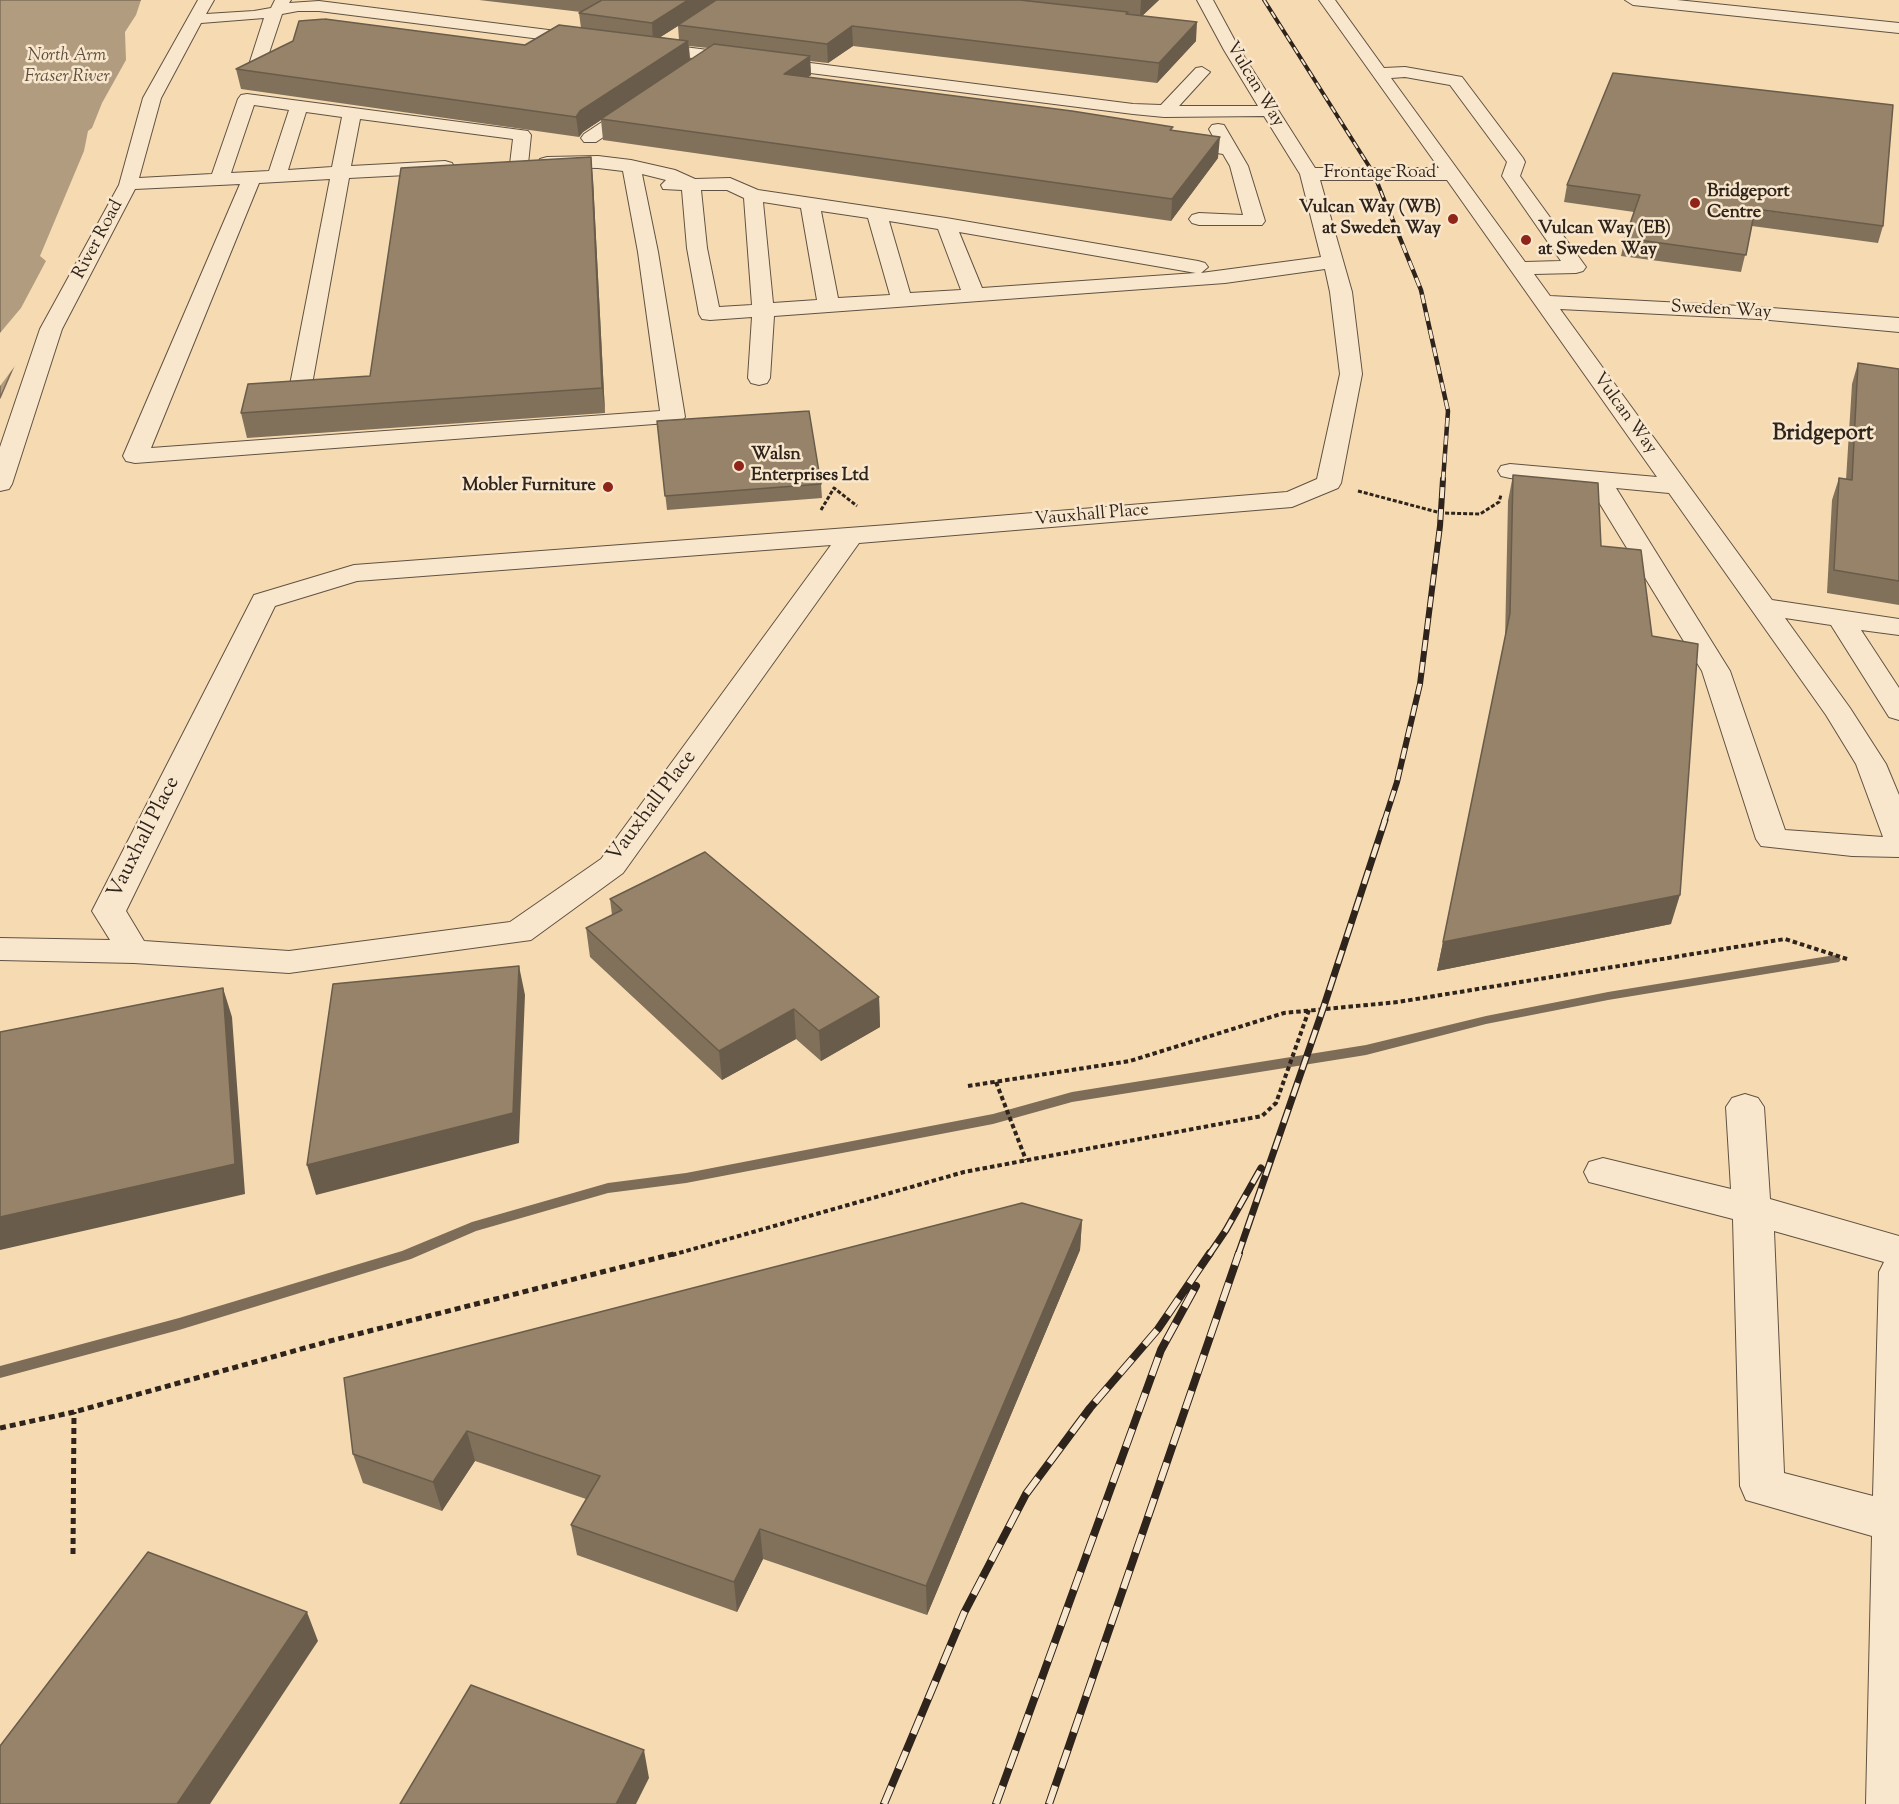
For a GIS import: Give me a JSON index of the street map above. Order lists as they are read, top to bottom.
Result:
{
  "streets": {
    "street": [
      "Vulcan Way",
      "Frontage Road",
      "River Road",
      "Sweden Way",
      "Vauxhall Place"
    ]
  },
  "crossings": [
    ["Vulcan Way", "Frontage Road"],
    ["Vulcan Way", "Sweden Way"],
    ["Vulcan Way", "Vauxhall Place"]
  ],
  "districts": ["Bridgeport"],
  "water": ["North Arm Fraser River"],
  "places": [
    "Bridgeport Centre",
    "Vulcan Way (WB) at Sweden Way",
    "Vulcan Way (EB) at Sweden Way",
    "Walsn Enterprises Ltd",
    "Mobler Furniture"
  ]
}
